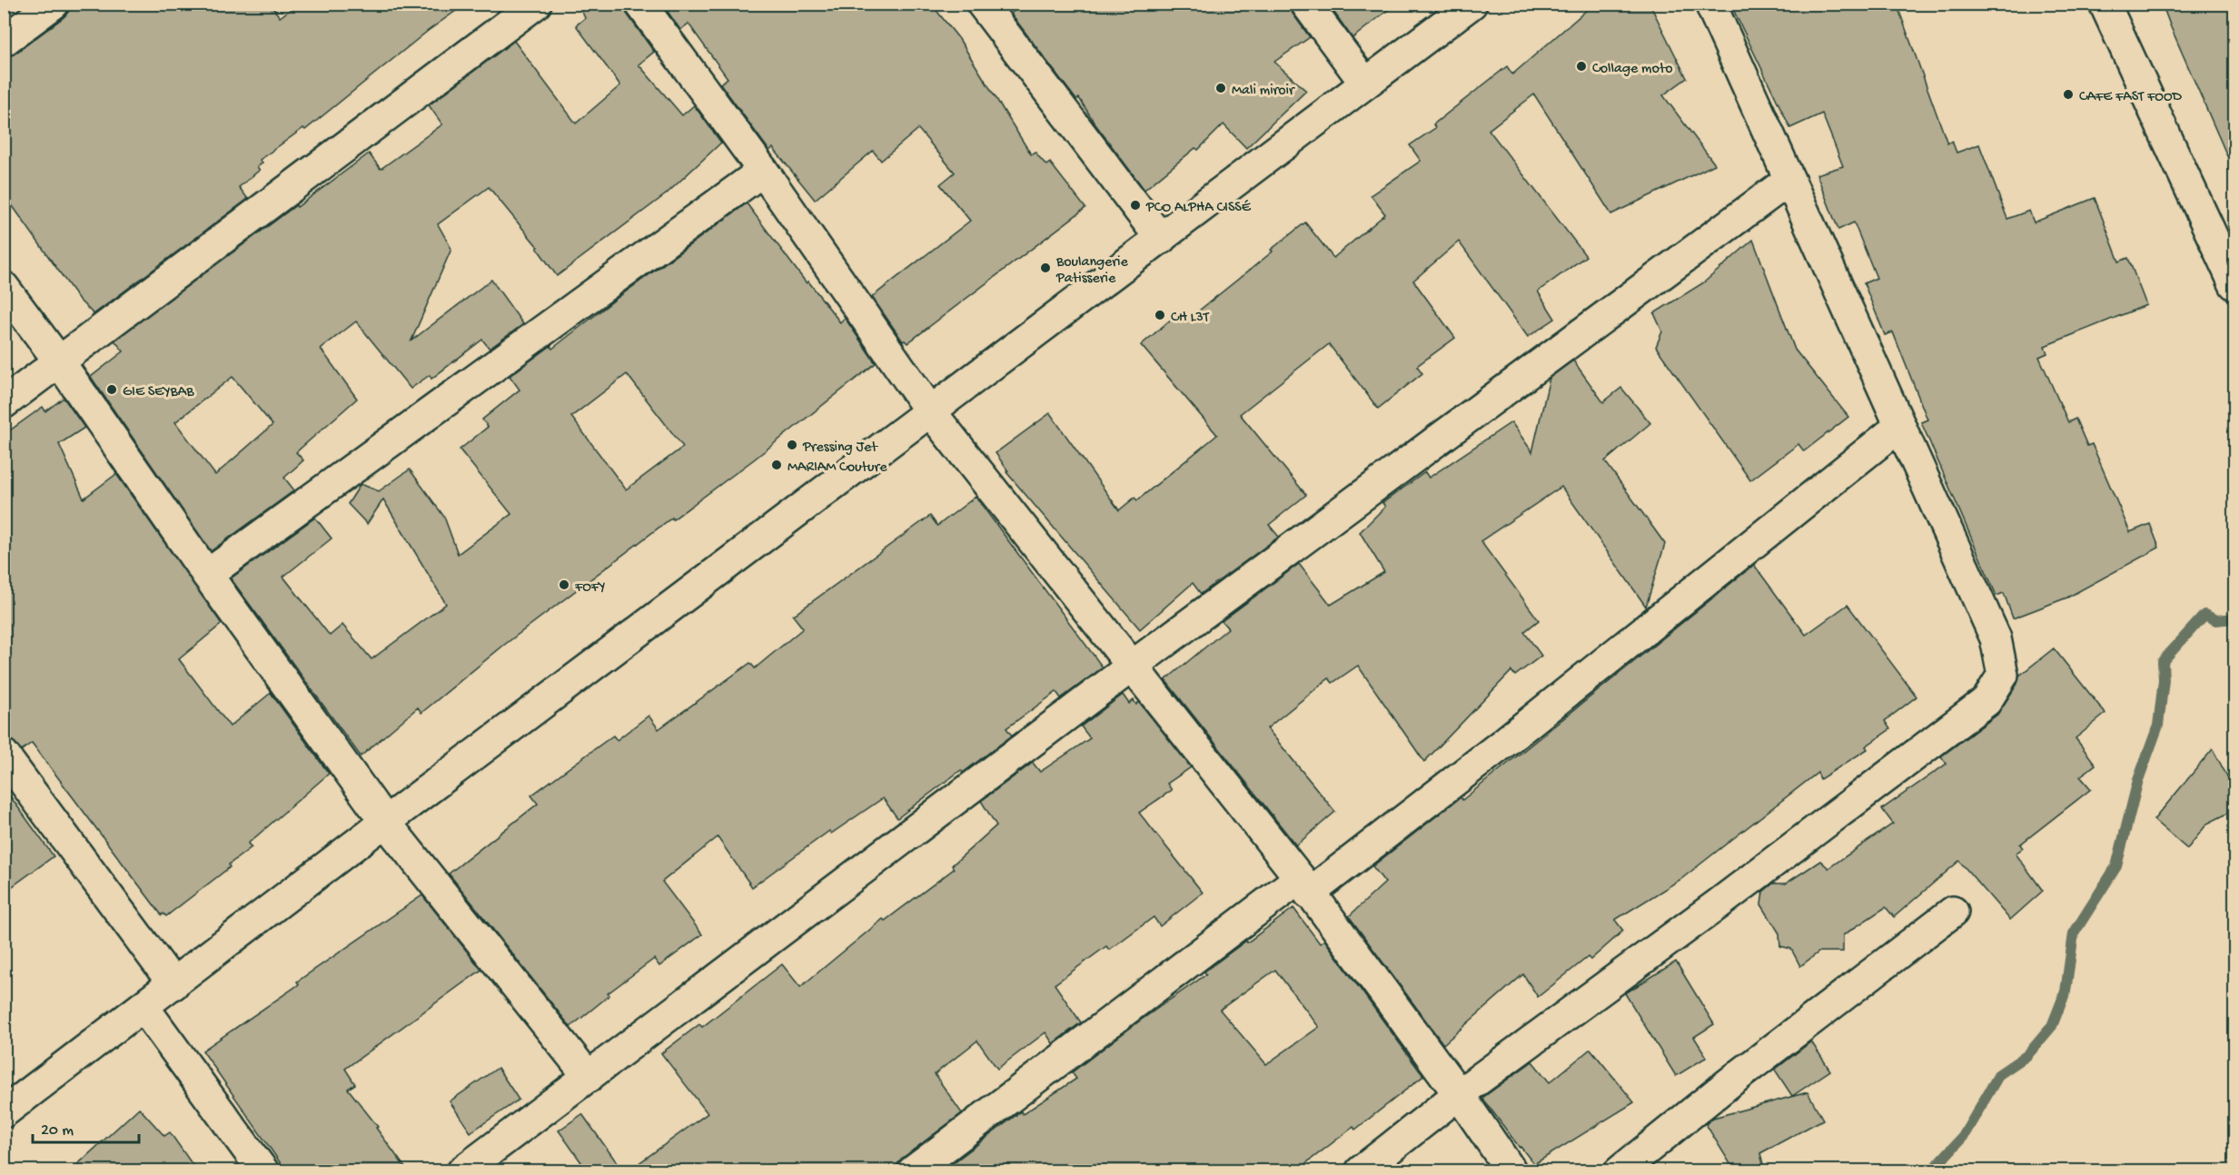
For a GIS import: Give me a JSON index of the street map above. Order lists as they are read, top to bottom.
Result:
{
  "places": [
    "Collage moto",
    "Mali miroir",
    "CAFE FAST FOOD",
    "PCO ALPHA CISSÉ",
    "Boulangerie Patisserie",
    "CH L3T",
    "GIE SEYBAB",
    "Pressing Jet",
    "MARIAM Couture",
    "FOFY"
  ],
  "scale_bar": "20 m"
}
